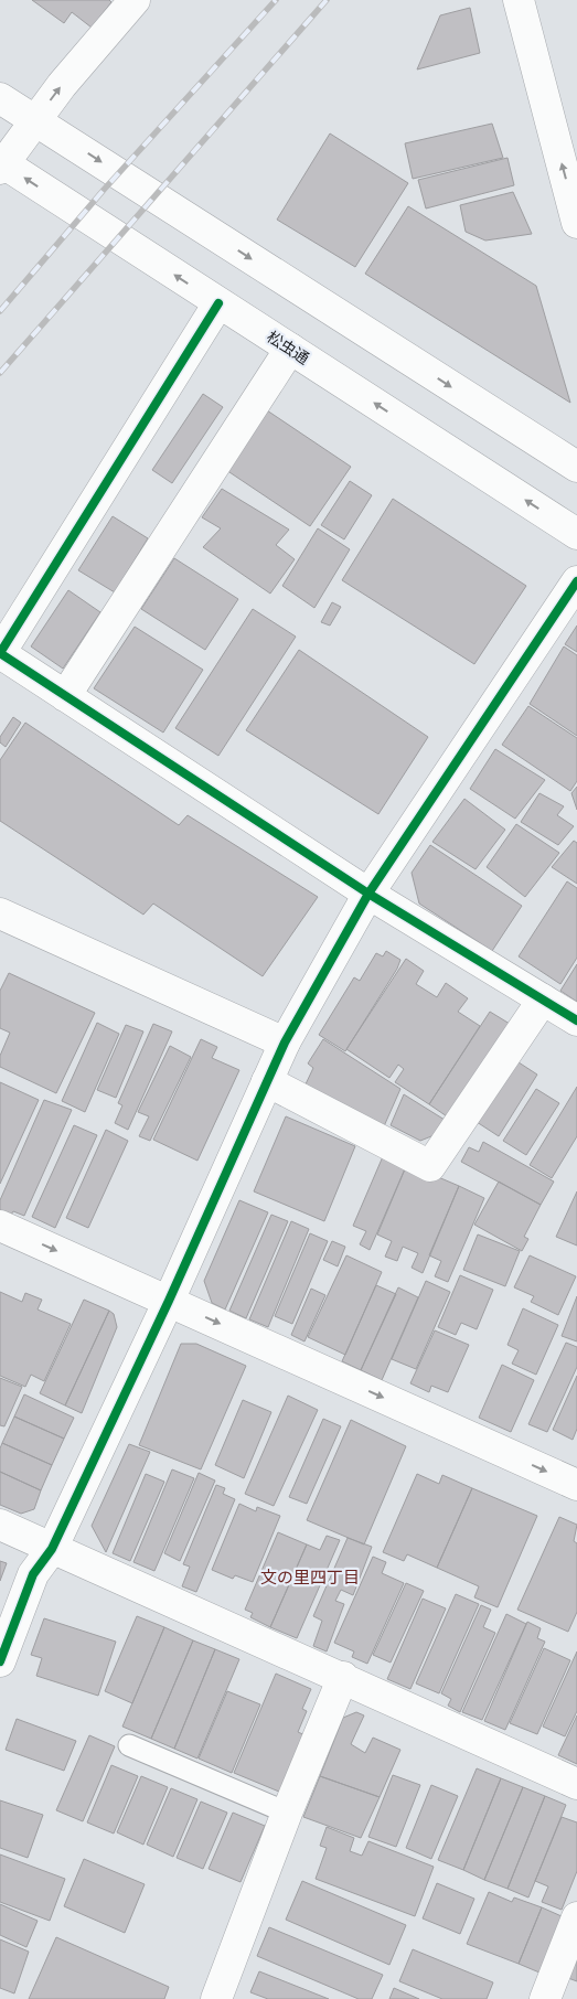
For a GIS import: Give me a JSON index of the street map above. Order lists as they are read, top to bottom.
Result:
{
  "streets": {
    "street": ["松虫通"]
  },
  "districts": ["文の里四丁目"]
}
